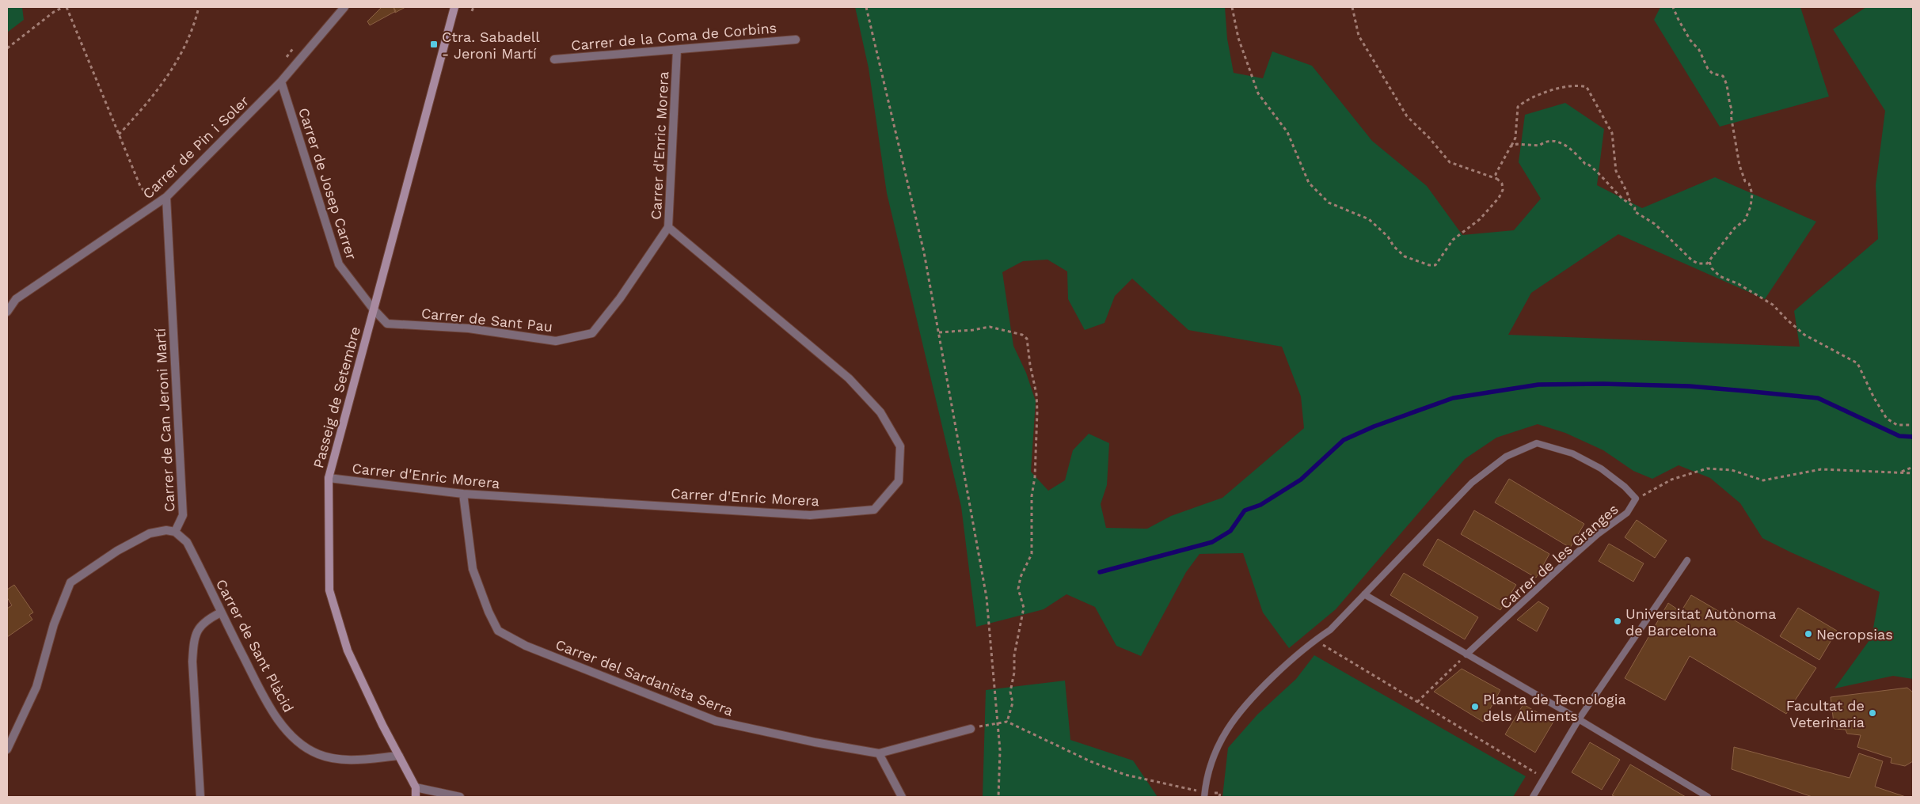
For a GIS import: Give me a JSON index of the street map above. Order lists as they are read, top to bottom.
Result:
{
  "streets": {
    "street": [
      "Carrer de la Coma de Corbins",
      "Carrer d'Enric Morera",
      "Carrer de Pin i Soler",
      "Carrer de Josep Carrer",
      "Carrer de Sant Pau",
      "Passeig de Setembre",
      "Carrer de Can Jeroni Martí",
      "Carrer de Sant Plàcid",
      "Carrer del Sardanista Serra"
    ],
    "lane": ["Carrer de les Granges"]
  },
  "crossings": [
    ["Carrer de la Coma de Corbins", "Carrer d'Enric Morera"],
    ["Carrer d'Enric Morera", "Carrer de Sant Pau"],
    ["Carrer d'Enric Morera", "Passeig de Setembre"],
    ["Carrer d'Enric Morera", "Carrer del Sardanista Serra"],
    ["Carrer de Pin i Soler", "Carrer de Josep Carrer"],
    ["Carrer de Pin i Soler", "Carrer de Can Jeroni Martí"],
    ["Carrer de Josep Carrer", "Carrer de Sant Pau"],
    ["Carrer de Josep Carrer", "Passeig de Setembre"],
    ["Carrer de Sant Pau", "Passeig de Setembre"],
    ["Passeig de Setembre", "Carrer de Sant Plàcid"],
    ["Carrer de Can Jeroni Martí", "Carrer de Sant Plàcid"]
  ],
  "places": {
    "transit": ["Ctra. Sabadell - Jeroni Martí"],
    "other": [
      "Universitat Autònoma de Barcelona",
      "Necropsias",
      "Planta de Tecnologia dels Aliments",
      "Facultat de Veterinaria"
    ]
  }
}
